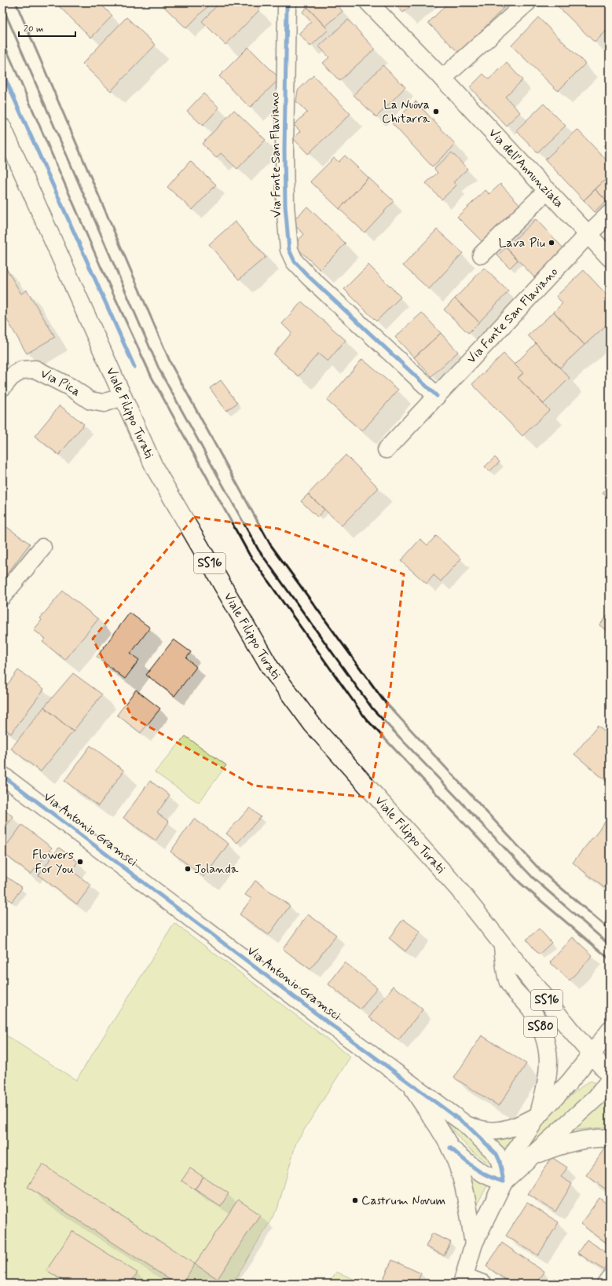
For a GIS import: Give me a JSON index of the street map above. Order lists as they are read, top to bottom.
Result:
{
  "streets": {
    "street": [
      "Via Fonte San Flaviano",
      "Via dell'Annunziata",
      "Via Pica",
      "Viale Filippo Turati",
      "SS16",
      "Via Antonio Gramsci",
      "SS80"
    ]
  },
  "crossings": [
    ["Via Fonte San Flaviano", "Via dell'Annunziata"],
    ["Via Pica", "Viale Filippo Turati"],
    ["Viale Filippo Turati", "SS80"],
    ["Via Antonio Gramsci", "SS80"]
  ],
  "places": [
    "La Nuova Chitarra",
    "Lava Piu",
    "Flowers For You",
    "Jolanda",
    "Castrum Novum"
  ],
  "scale_bar": "20 m"
}
